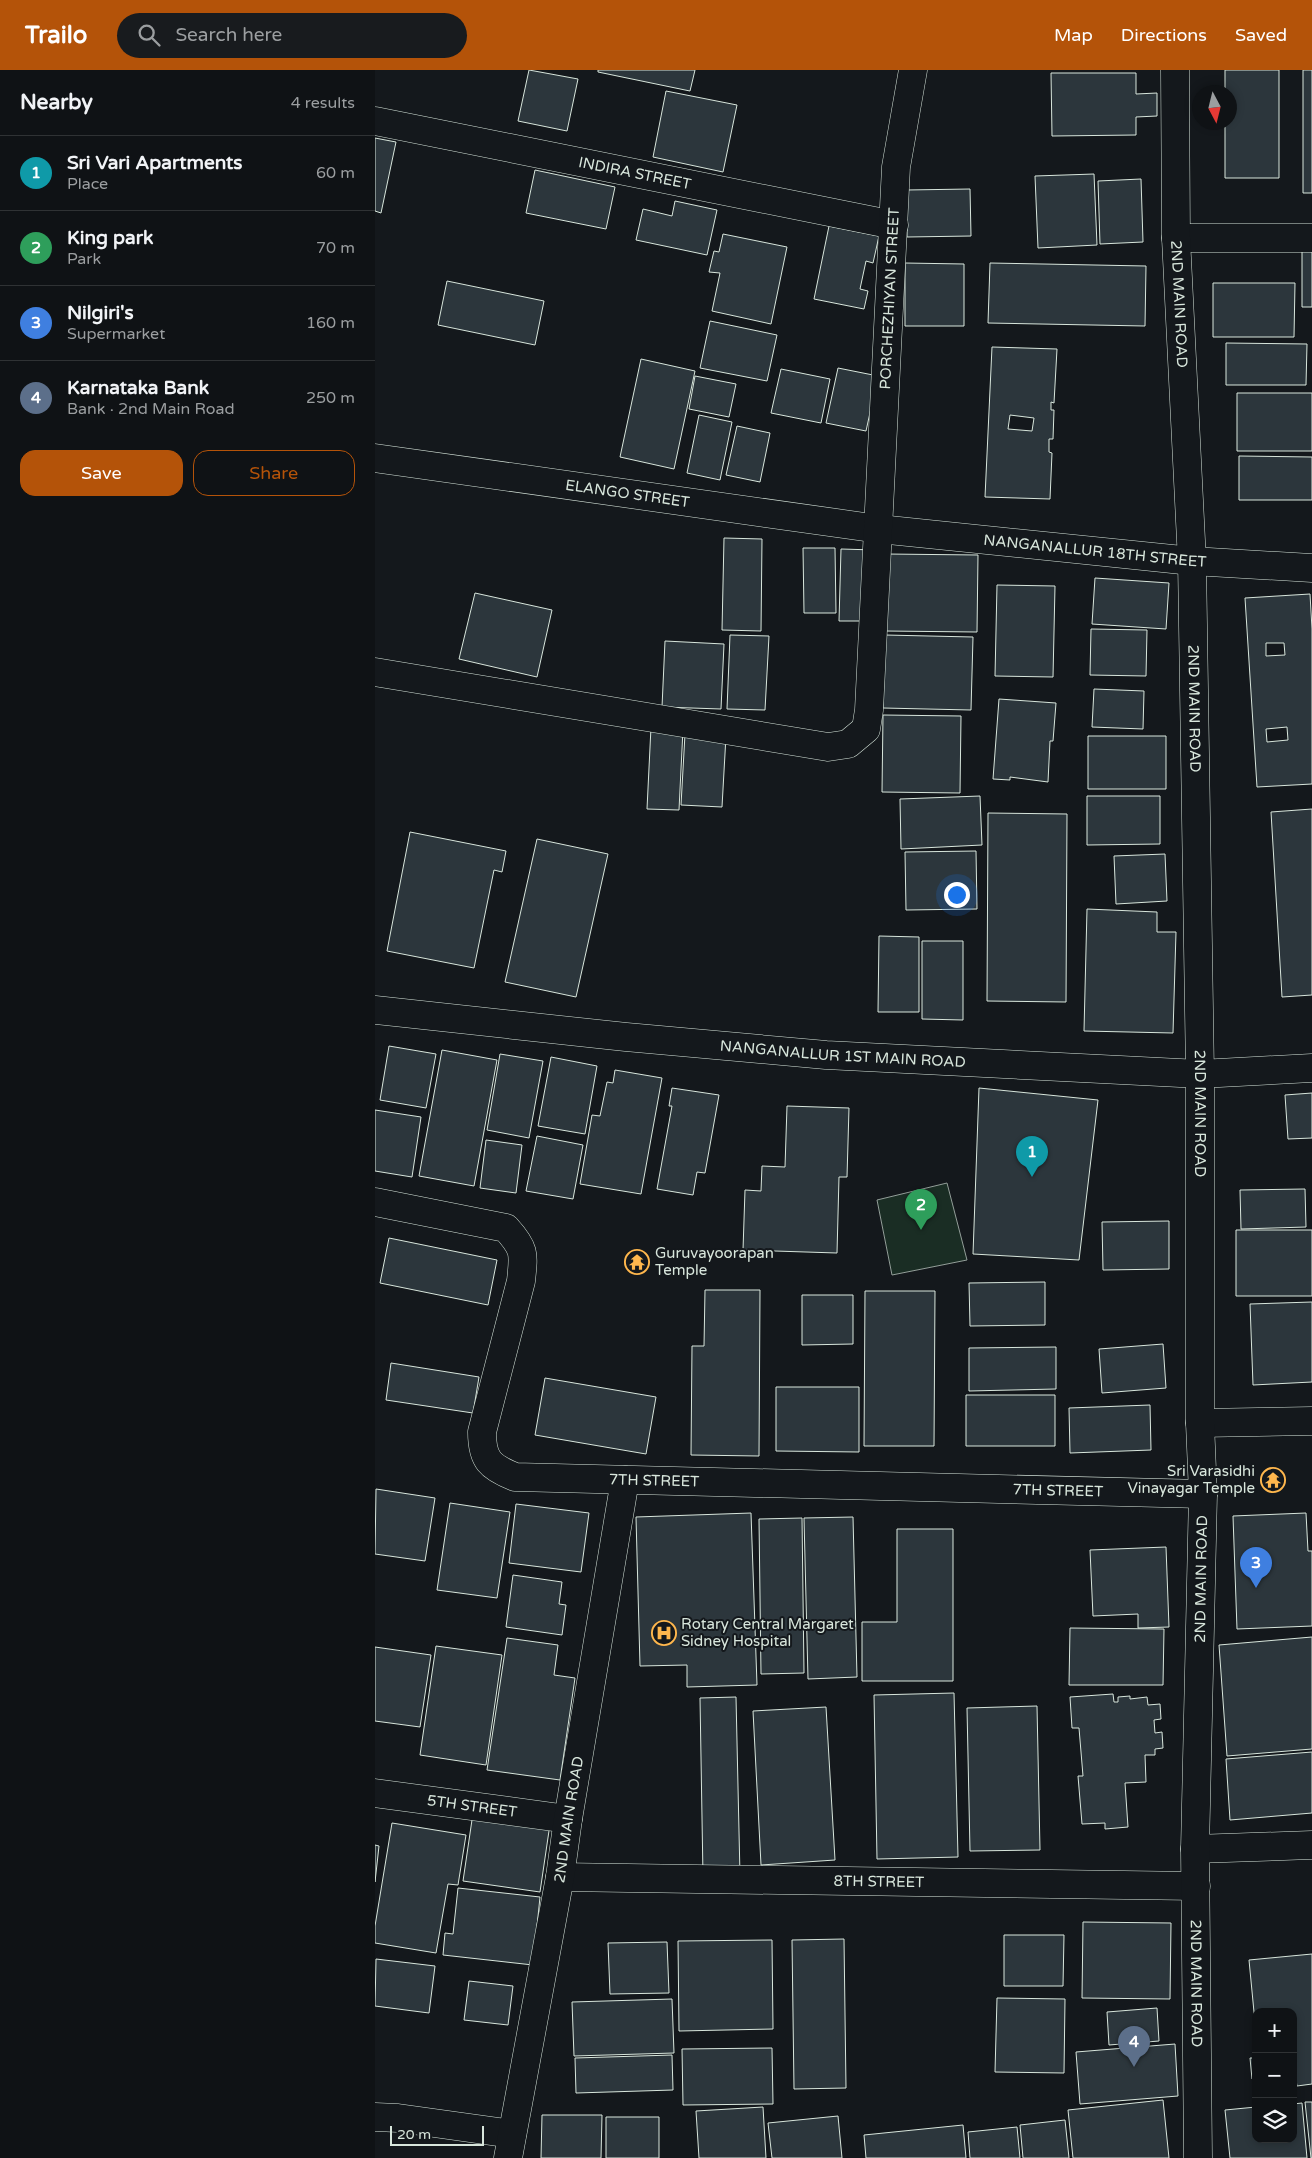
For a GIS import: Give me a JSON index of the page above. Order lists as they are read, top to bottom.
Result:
{
  "streets": {
    "street": [
      "INDIRA STREET",
      "PORCHEZHIYAN STREET",
      "2ND MAIN ROAD",
      "ELANGO STREET",
      "NANGANALLUR 18TH STREET",
      "NANGANALLUR 1ST MAIN ROAD",
      "7TH STREET",
      "5TH STREET",
      "8TH STREET"
    ]
  },
  "crossings": [
    ["INDIRA STREET", "PORCHEZHIYAN STREET"],
    ["PORCHEZHIYAN STREET", "ELANGO STREET"],
    ["PORCHEZHIYAN STREET", "NANGANALLUR 18TH STREET"],
    ["2ND MAIN ROAD", "NANGANALLUR 18TH STREET"],
    ["2ND MAIN ROAD", "NANGANALLUR 1ST MAIN ROAD"],
    ["2ND MAIN ROAD", "7TH STREET"],
    ["2ND MAIN ROAD", "5TH STREET"],
    ["2ND MAIN ROAD", "8TH STREET"],
    ["ELANGO STREET", "NANGANALLUR 18TH STREET"]
  ],
  "places": {
    "temple": ["Guruvayoorapan Temple", "Sri Varasidhi Vinayagar Temple"],
    "hospital": ["Rotary Central Margaret Sidney Hospital"]
  },
  "scale_bar": "20 m",
  "north": "bottom",
  "page": {
    "header": "Trailo",
    "search": "Search here",
    "nav": ["Map", "Directions", "Saved"],
    "heading": ["Nearby", "4 results"],
    "list": [
      {
        "mark": "1",
        "name": "Sri Vari Apartments",
        "note": "Place",
        "value": "60 m"
      },
      {
        "mark": "2",
        "name": "King park",
        "note": "Park",
        "value": "70 m"
      },
      {
        "mark": "3",
        "name": "Nilgiri's",
        "note": "Supermarket",
        "value": "160 m"
      },
      {
        "mark": "4",
        "name": "Karnataka Bank",
        "note": "Bank · 2nd Main Road",
        "value": "250 m"
      }
    ],
    "buttons": ["Save", "Share"],
    "pins": [
      "1",
      "2",
      "3",
      "4"
    ],
    "map_buttons": ["+", "−"],
    "scale": "20 m"
  }
}
